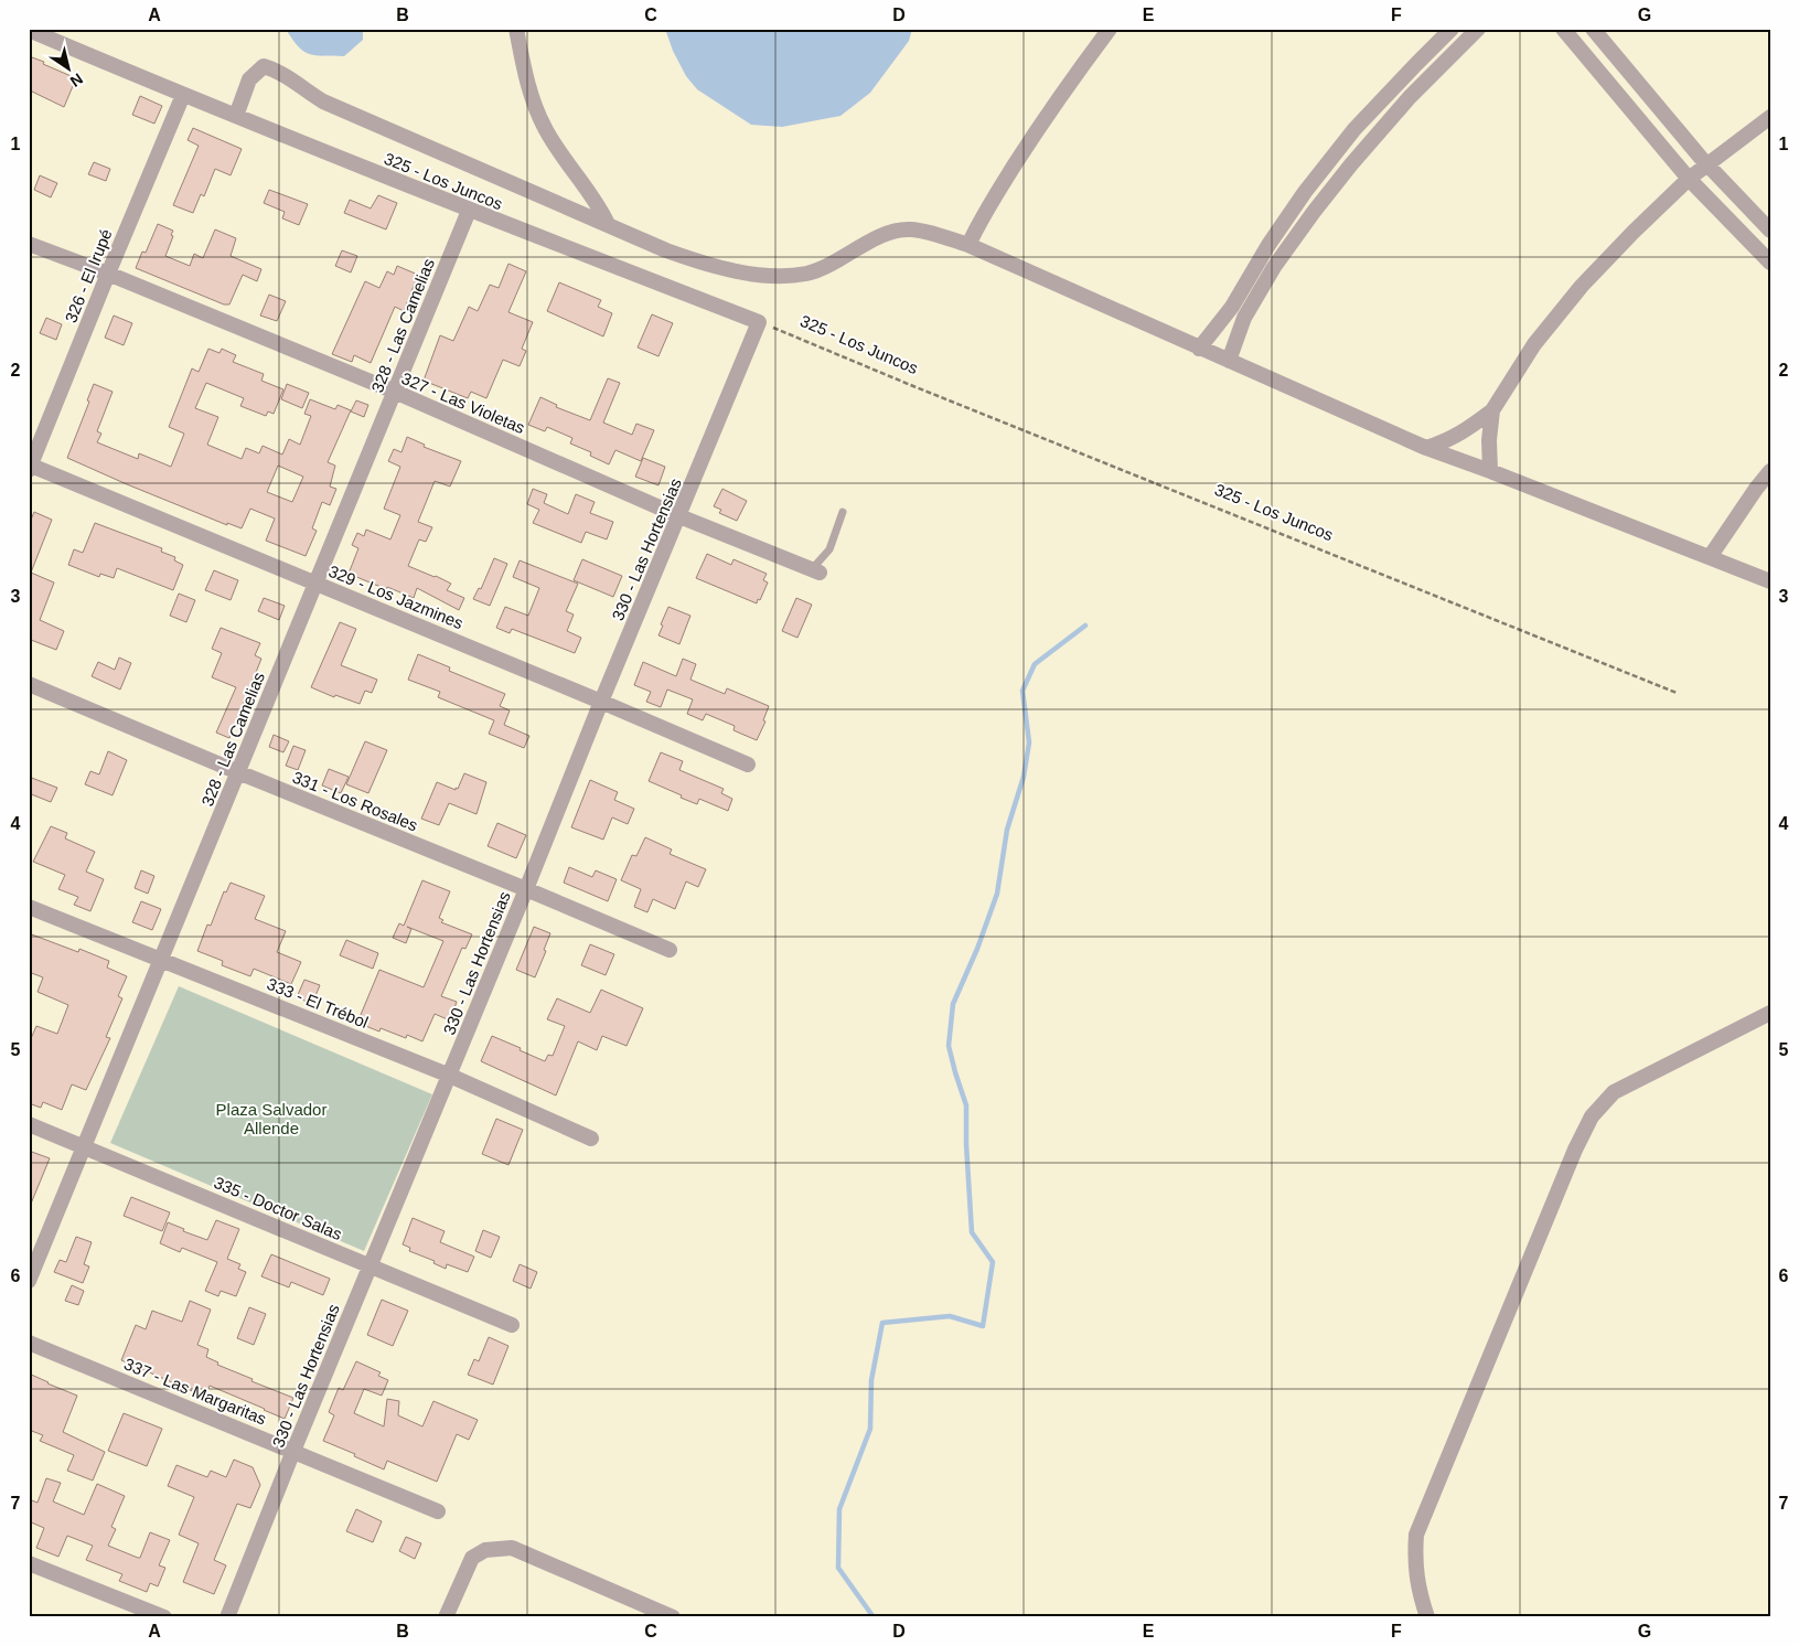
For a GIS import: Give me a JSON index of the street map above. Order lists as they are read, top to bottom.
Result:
{
  "streets": {
    "street": [
      "325 - Los Juncos",
      "326 - El Irupé",
      "328 - Las Camelias",
      "327 - Las Violetas",
      "330 - Las Hortensias",
      "329 - Los Jazmines",
      "331 - Los Rosales",
      "333 - El Trébol",
      "335 - Doctor Salas",
      "337 - Las Margaritas"
    ]
  },
  "crossings": [
    ["325 - Los Juncos", "326 - El Irupé"],
    ["325 - Los Juncos", "328 - Las Camelias"],
    ["325 - Los Juncos", "330 - Las Hortensias"],
    ["326 - El Irupé", "327 - Las Violetas"],
    ["326 - El Irupé", "329 - Los Jazmines"],
    ["328 - Las Camelias", "327 - Las Violetas"],
    ["328 - Las Camelias", "329 - Los Jazmines"],
    ["328 - Las Camelias", "331 - Los Rosales"],
    ["328 - Las Camelias", "333 - El Trébol"],
    ["328 - Las Camelias", "335 - Doctor Salas"],
    ["327 - Las Violetas", "330 - Las Hortensias"],
    ["330 - Las Hortensias", "329 - Los Jazmines"],
    ["330 - Las Hortensias", "331 - Los Rosales"],
    ["330 - Las Hortensias", "333 - El Trébol"],
    ["330 - Las Hortensias", "335 - Doctor Salas"],
    ["330 - Las Hortensias", "337 - Las Margaritas"]
  ],
  "parks": ["Plaza Salvador Allende"],
  "north": "bottom right",
  "grid": {
    "columns": [
      "A",
      "B",
      "C",
      "D",
      "E",
      "F",
      "G"
    ],
    "rows": [
      "1",
      "2",
      "3",
      "4",
      "5",
      "6",
      "7"
    ]
  }
}
